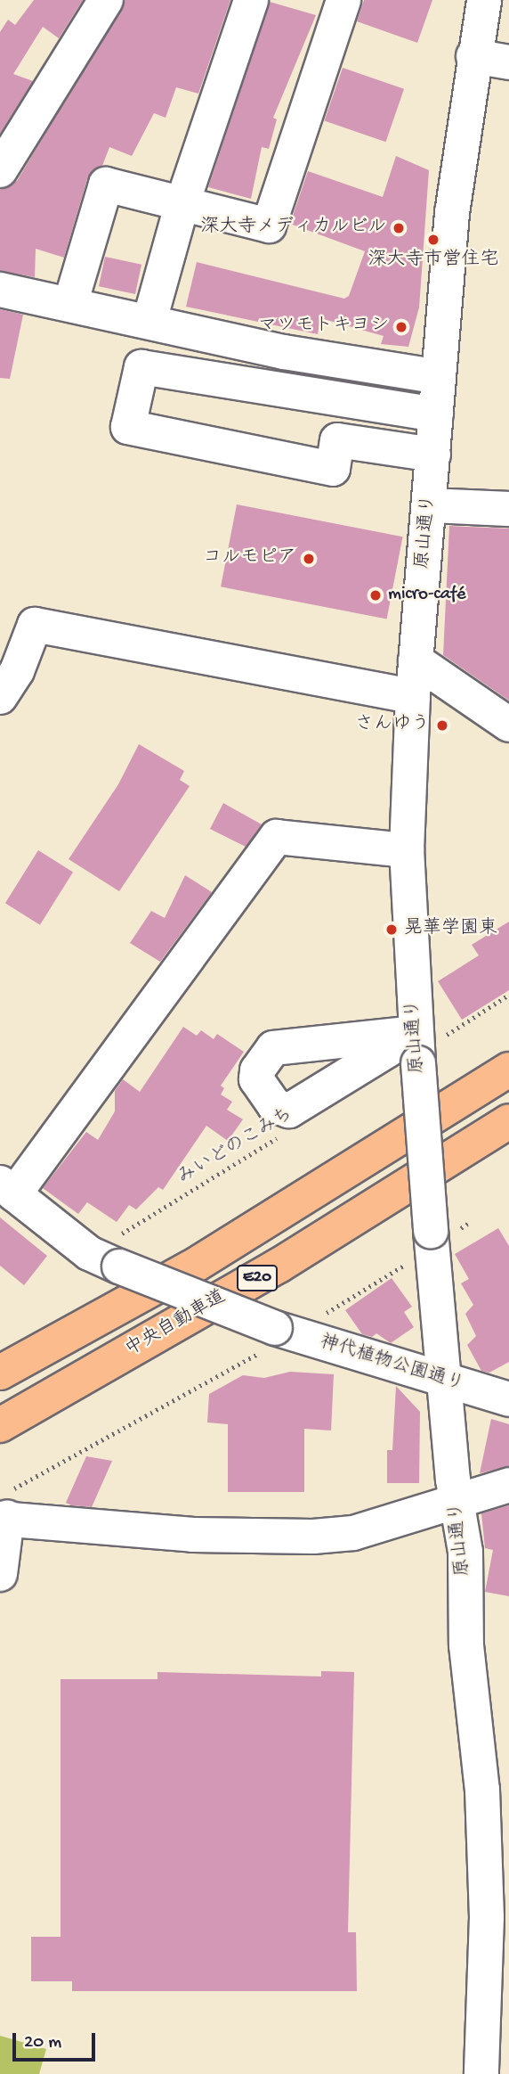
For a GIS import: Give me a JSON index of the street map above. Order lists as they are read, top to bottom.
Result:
{
  "streets": {
    "highway": ["E20", "中央自動車道"],
    "street": ["原山通り", "神代植物公園通り"],
    "path": ["みいどのこみち"]
  },
  "crossings": [
    ["原山通り", "神代植物公園通り"],
    ["みいどのこみち", "神代植物公園通り"]
  ],
  "places": [
    "深大寺メディカルビル",
    "深大寺市営住宅",
    "マツモトキヨシ",
    "コルモピア",
    "micro-café",
    "さんゆう",
    "晃華学園東"
  ],
  "scale_bar": "20 m"
}
